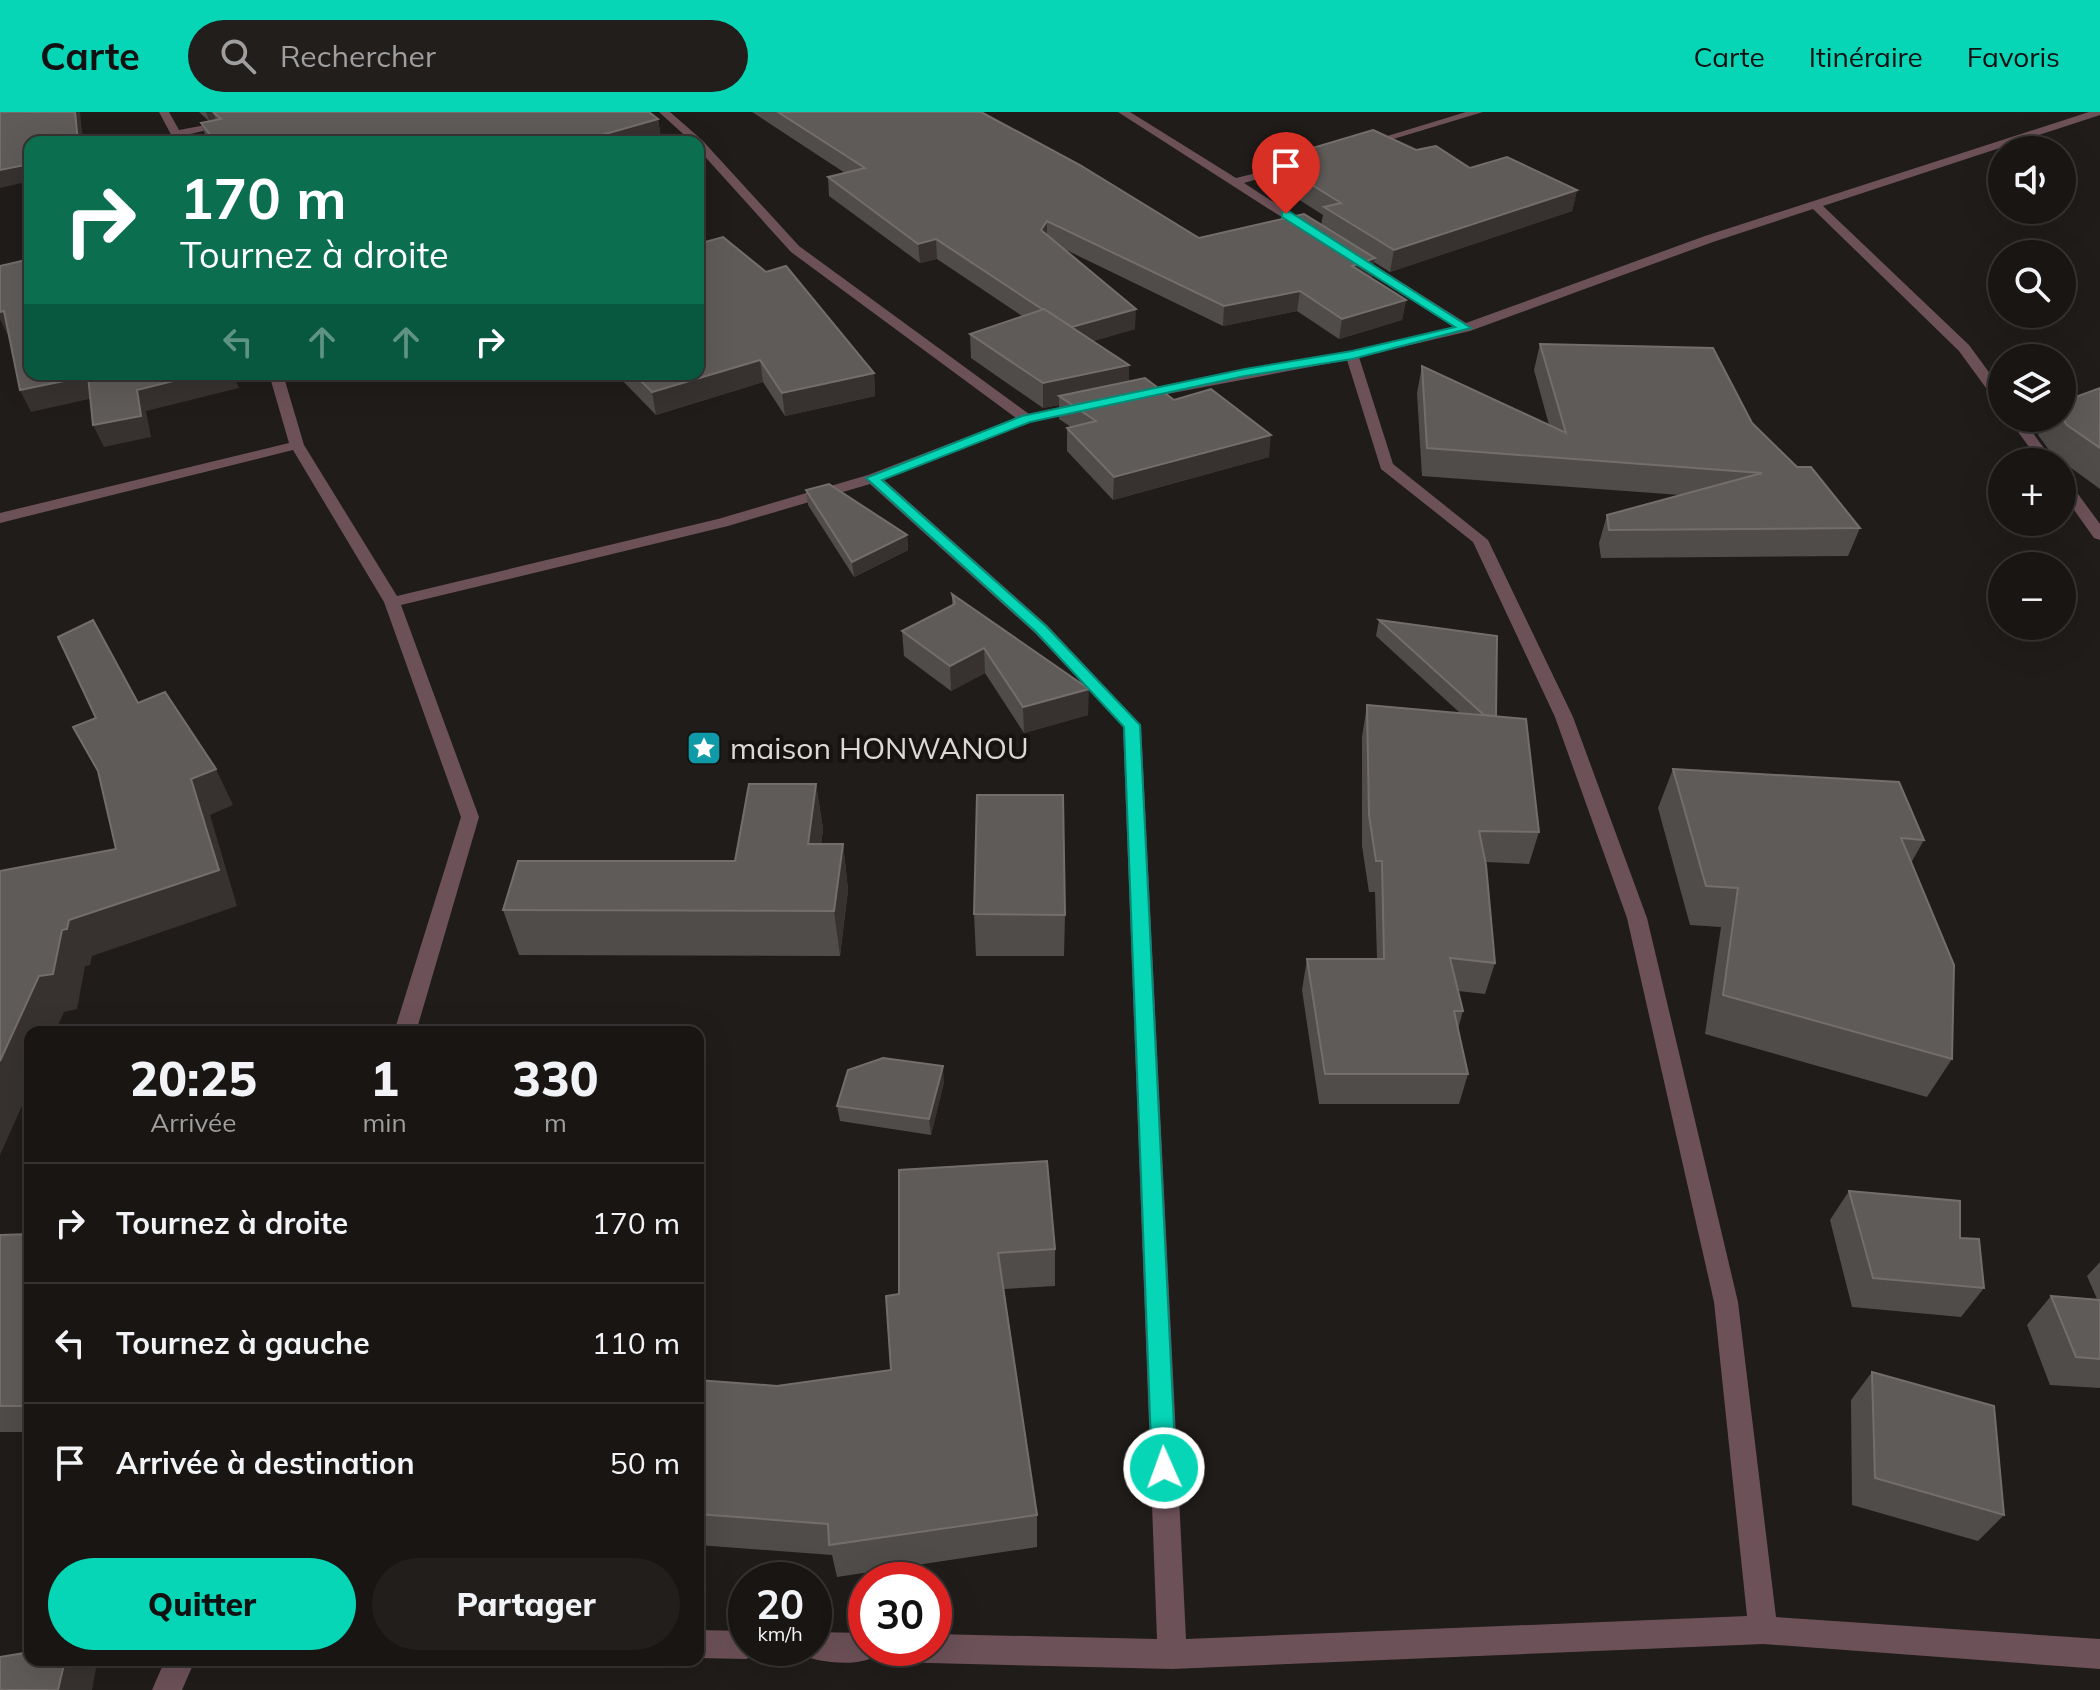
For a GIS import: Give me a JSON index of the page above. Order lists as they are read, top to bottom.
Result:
{
  "places": {
    "place": ["maison HONWANOU"]
  },
  "page": {
    "header": "Carte",
    "search": "Rechercher",
    "nav": ["Carte", "Itinéraire", "Favoris"],
    "map_buttons": ["+", "−"],
    "turn": ["170 m", "Tournez à droite"],
    "eta": [
      "20:25",
      "Arrivée",
      "1",
      "min",
      "330",
      "m"
    ],
    "list": [
      {
        "name": "Tournez à droite",
        "value": "170 m"
      },
      {
        "name": "Tournez à gauche",
        "value": "110 m"
      },
      {
        "name": "Arrivée à destination",
        "value": "50 m"
      }
    ],
    "buttons": ["Quitter", "Partager"],
    "speed": "20 km/h",
    "limit": "30"
  }
}
